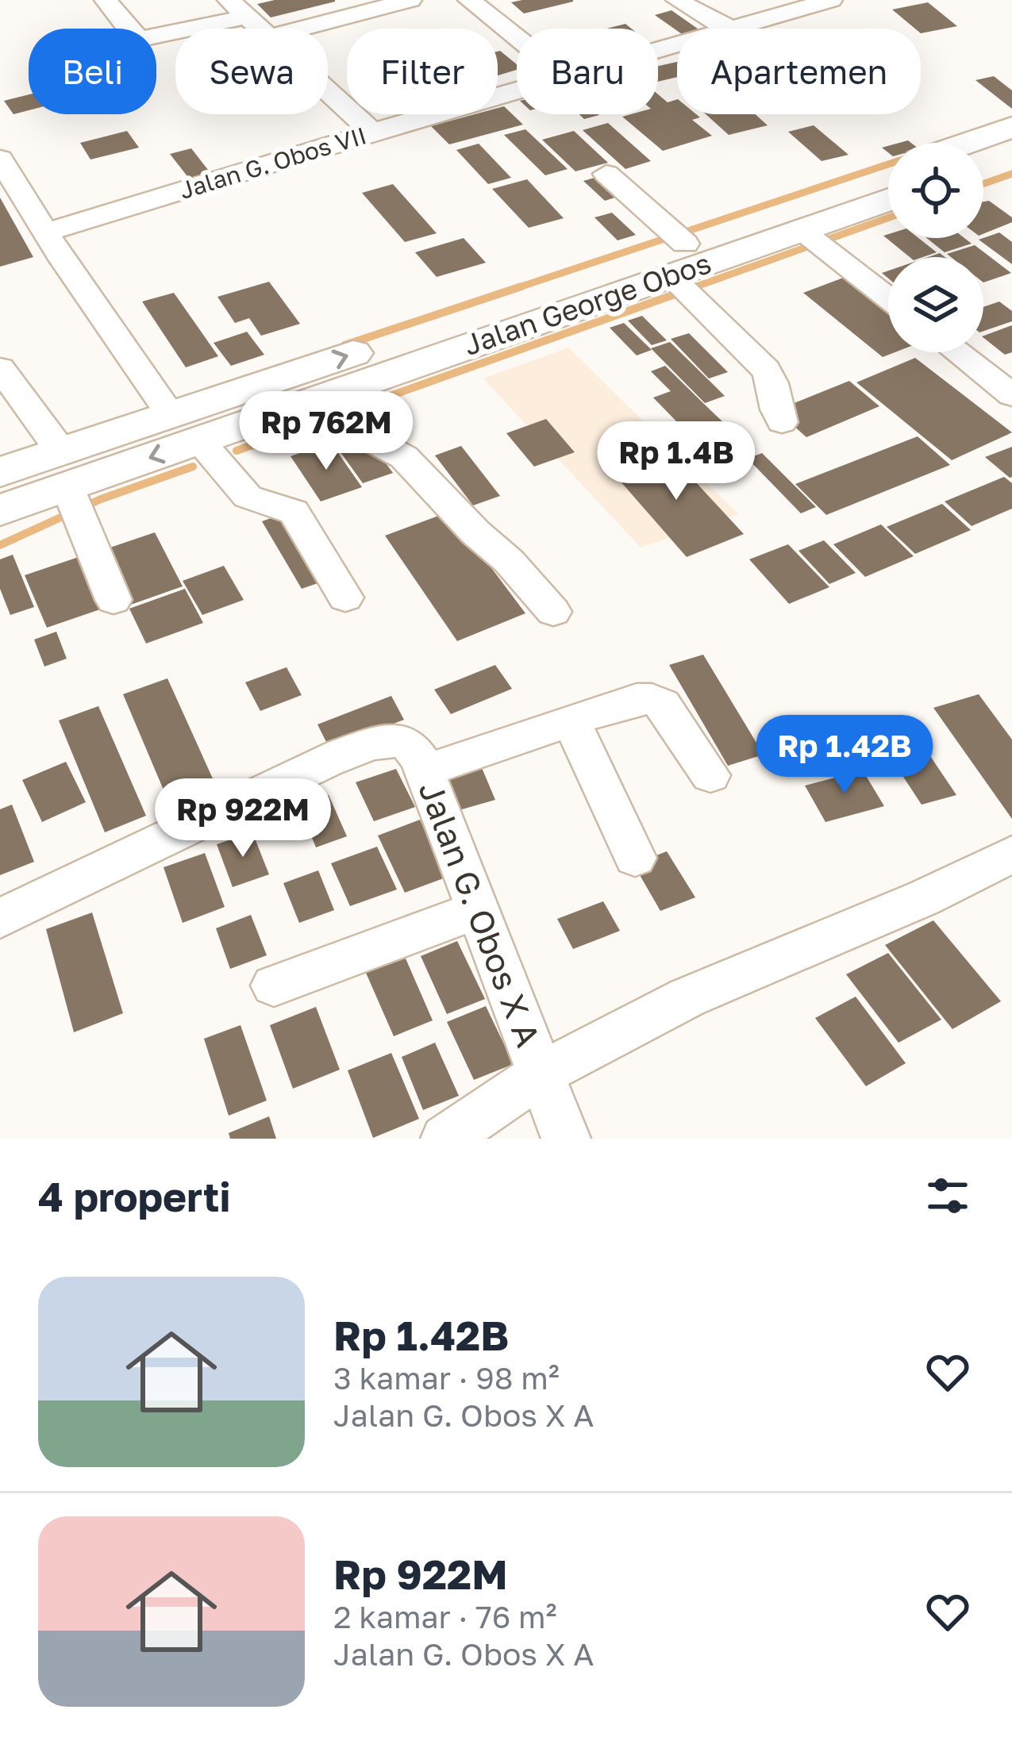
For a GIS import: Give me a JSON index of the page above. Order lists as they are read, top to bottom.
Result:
{
  "streets": {
    "main road": ["Jalan George Obos"],
    "street": ["Jalan G. Obos VII", "Jalan G. Obos X A"]
  },
  "page": {
    "chip": [
      "Beli",
      "Sewa",
      "Filter",
      "Baru",
      "Apartemen"
    ],
    "price": [
      "Rp 762M",
      "Rp 1.4B",
      "Rp 1.42B",
      "Rp 922M"
    ],
    "heading": "4 properti",
    "list": [
      {
        "name": "Rp 1.42B",
        "note": "3 kamar · 98 m² · Jalan G. Obos X A"
      },
      {
        "name": "Rp 922M",
        "note": "2 kamar · 76 m² · Jalan G. Obos X A"
      }
    ]
  }
}
